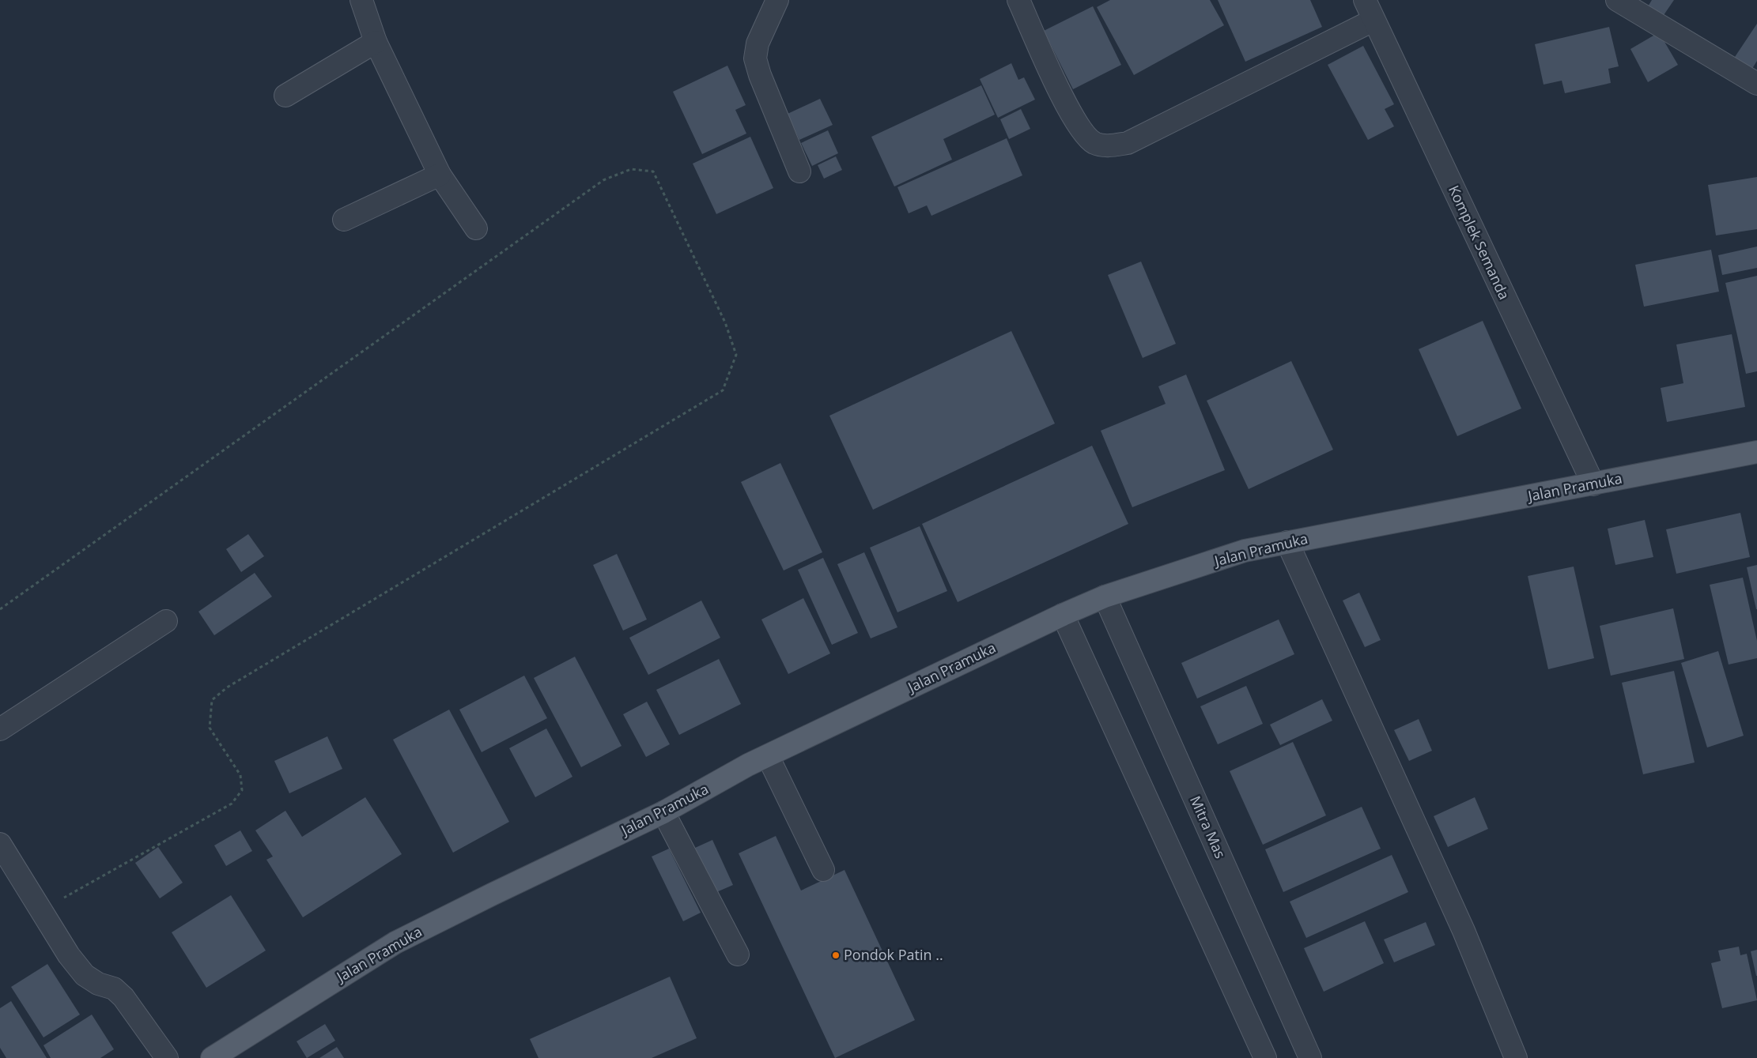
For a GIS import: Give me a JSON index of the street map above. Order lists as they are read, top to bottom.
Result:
{
  "streets": {
    "main road": ["Jalan Pramuka"],
    "street": ["Komplek Semanda", "Mitra Mas"]
  },
  "crossings": [
    ["Komplek Semanda", "Jalan Pramuka"],
    ["Jalan Pramuka", "Mitra Mas"]
  ],
  "places": ["Pondok Patin .."]
}
